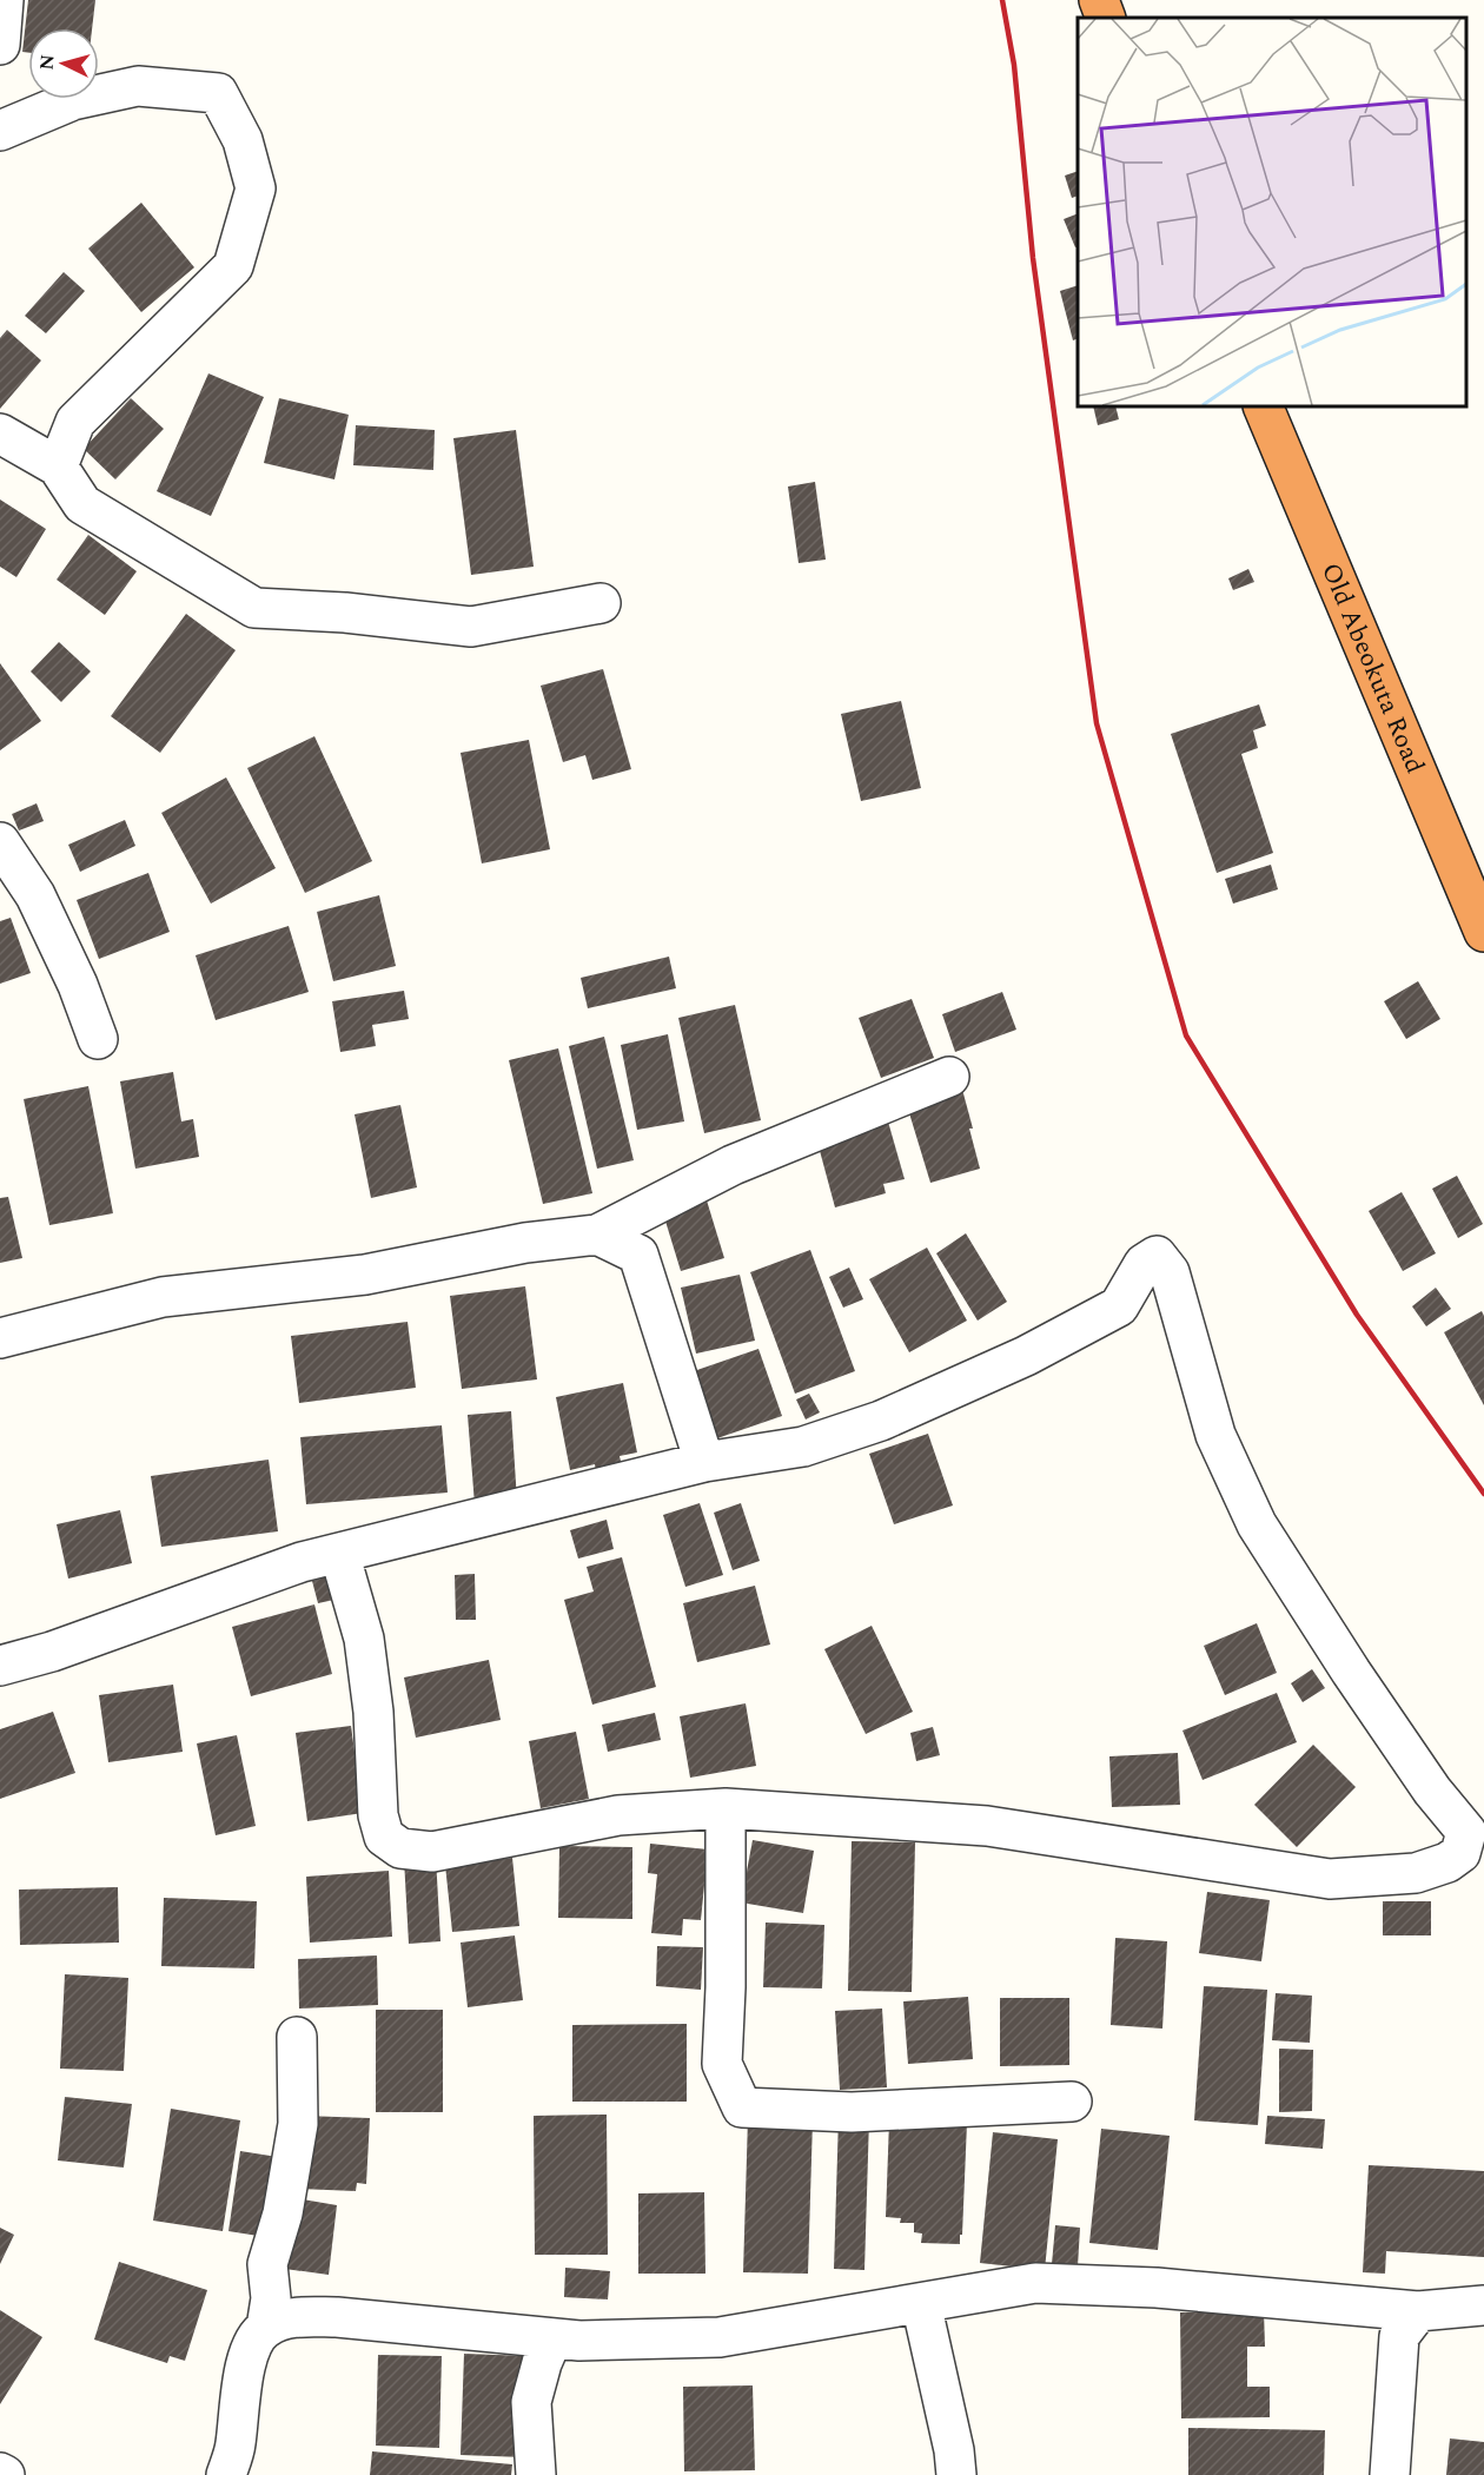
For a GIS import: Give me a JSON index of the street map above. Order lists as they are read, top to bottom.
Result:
{
  "streets": {
    "highway": ["Old Abeokuta Road"]
  },
  "north": "left"
}
